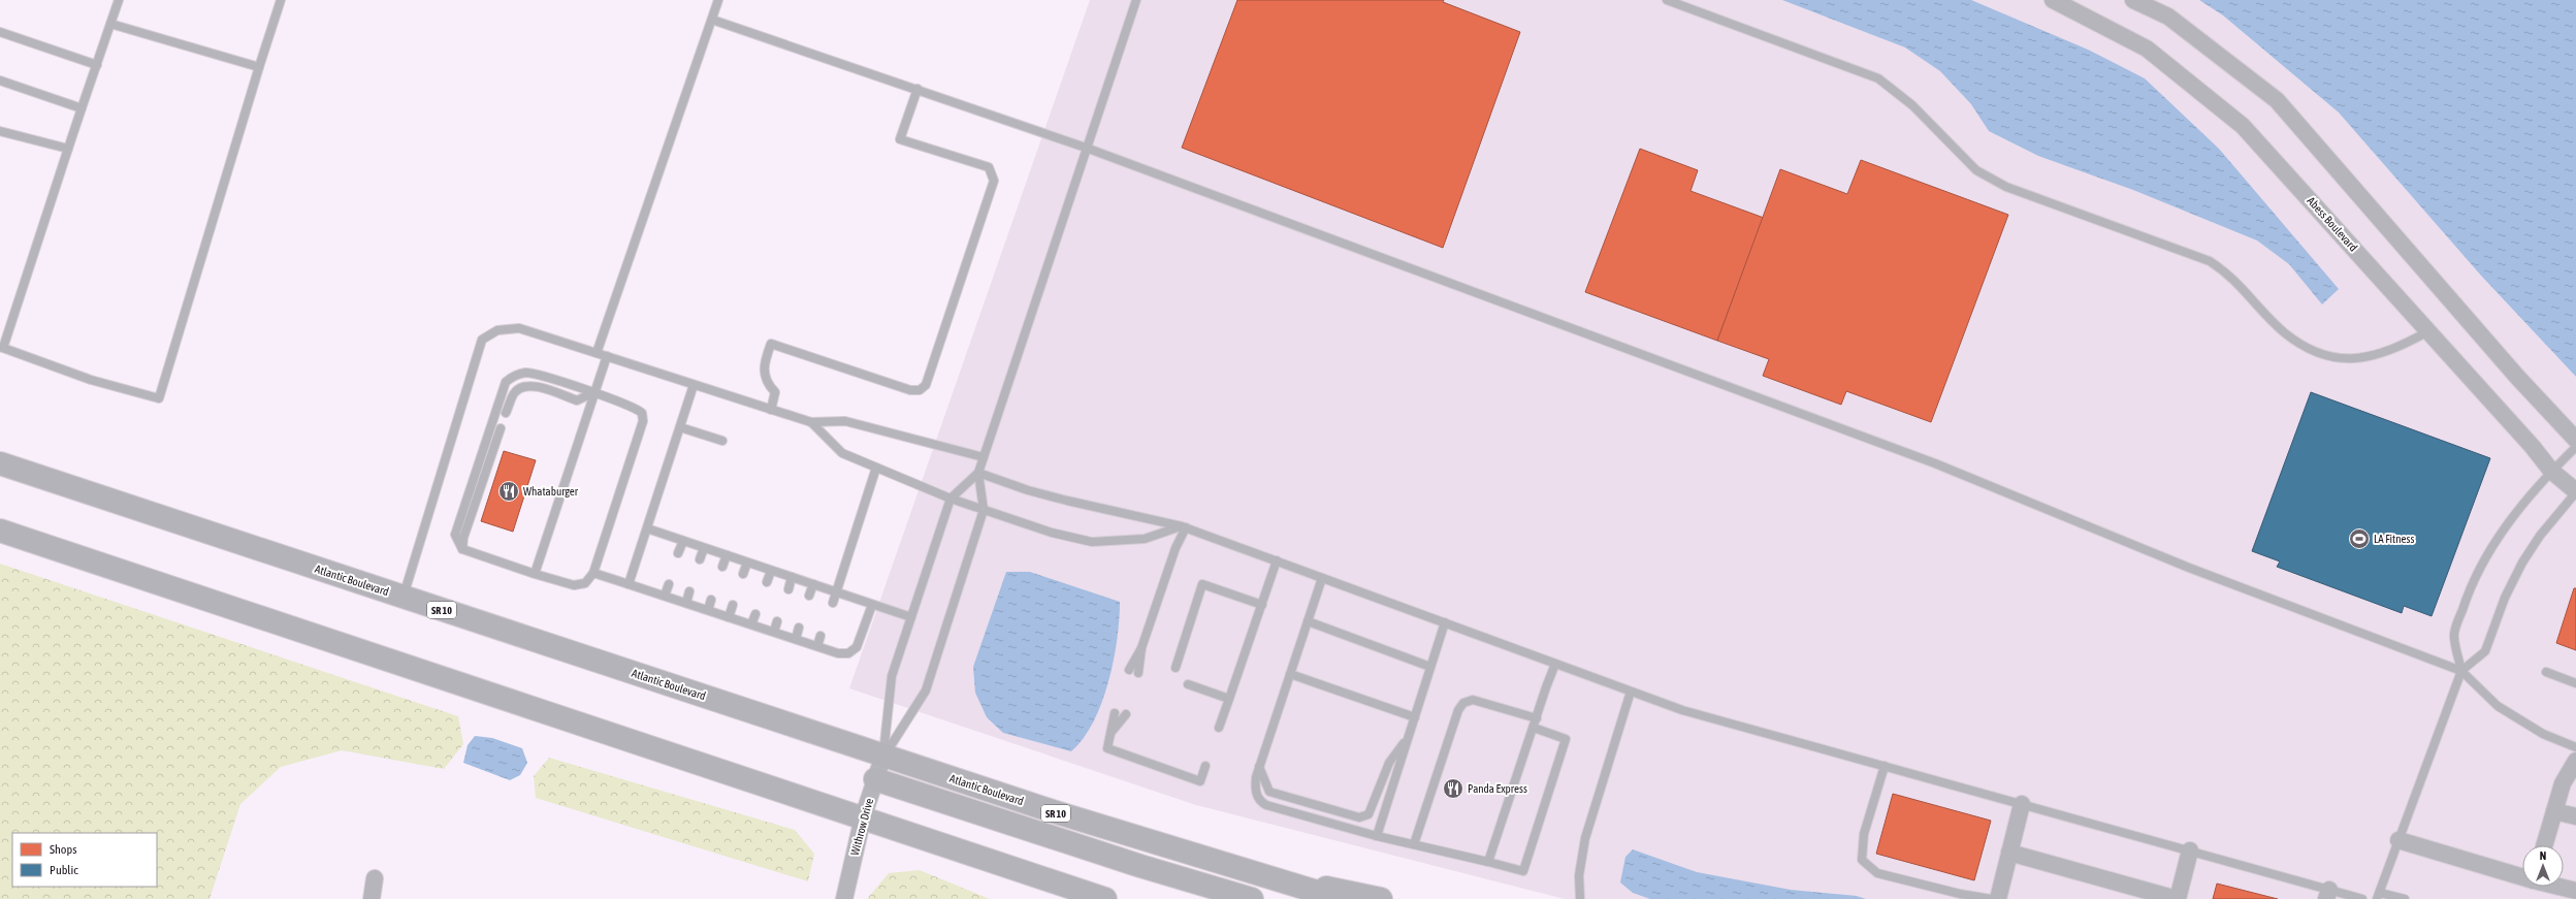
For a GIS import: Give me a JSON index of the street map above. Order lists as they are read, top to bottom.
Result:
{
  "streets": {
    "highway": ["Atlantic Boulevard", "SR 10"],
    "street": ["Abess Boulevard", "Withrow Drive"]
  },
  "crossings": [
    ["Atlantic Boulevard", "Withrow Drive"]
  ],
  "places": {
    "restaurant": ["Whataburger", "Panda Express"],
    "sports": ["LA Fitness"]
  },
  "legend": ["Shops", "Public"],
  "north": "top"
}
